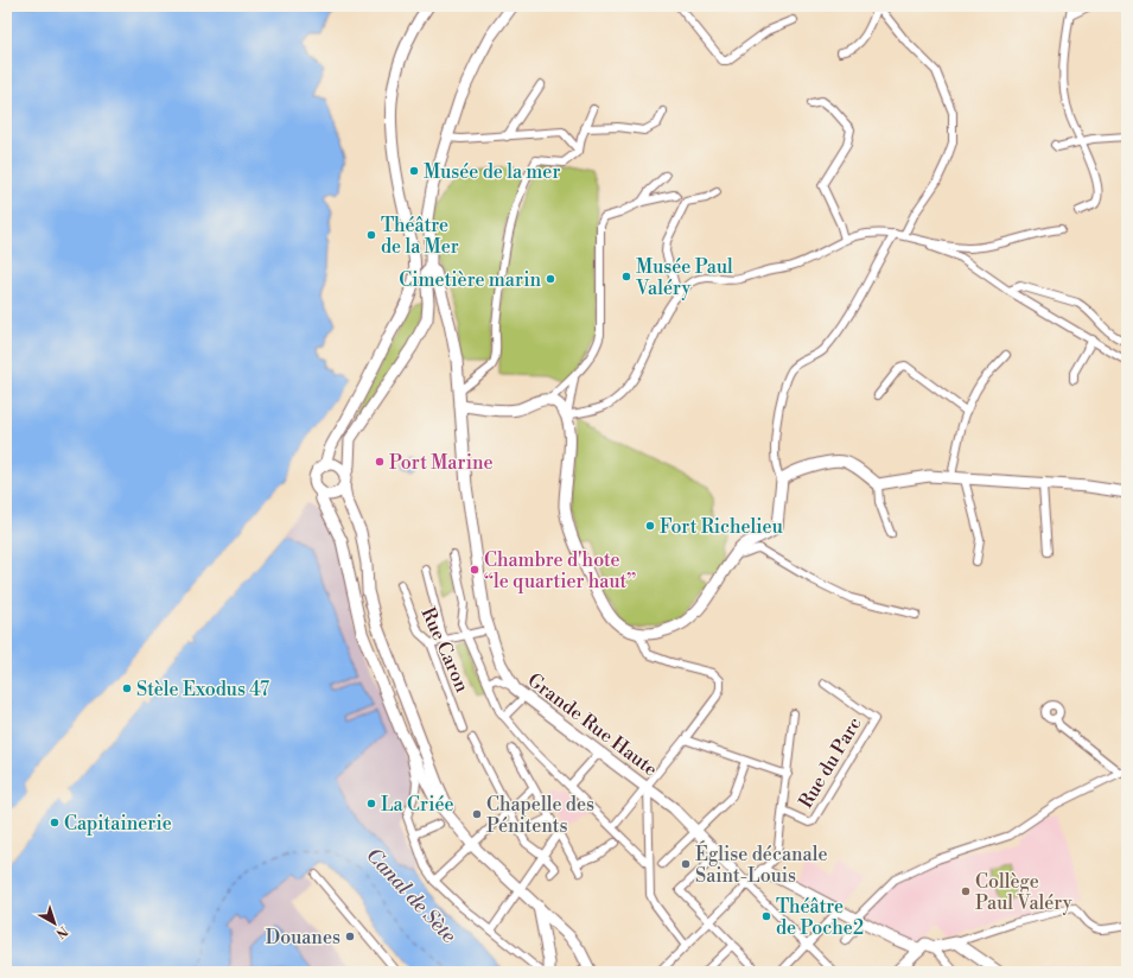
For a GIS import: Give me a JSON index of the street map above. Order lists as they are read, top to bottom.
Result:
{
  "streets": {
    "street": ["Rue Caron", "Grande Rue Haute", "Rue du Parc"]
  },
  "water": ["Canal de Sète"],
  "places": [
    "Musée de la mer",
    "Théâtre de la Mer",
    "Musée Paul Valéry",
    "Cimetière marin",
    "Port Marine",
    "Fort Richelieu",
    "Chambre d'hote “le quartier haut”",
    "Stèle Exodus 47",
    "La Criée",
    "Chapelle des Pénitents",
    "Capitainerie",
    "Église décanale Saint-Louis",
    "Collège Paul Valéry",
    "Théâtre de Poche2",
    "Douanes"
  ],
  "north": "bottom right"
}
